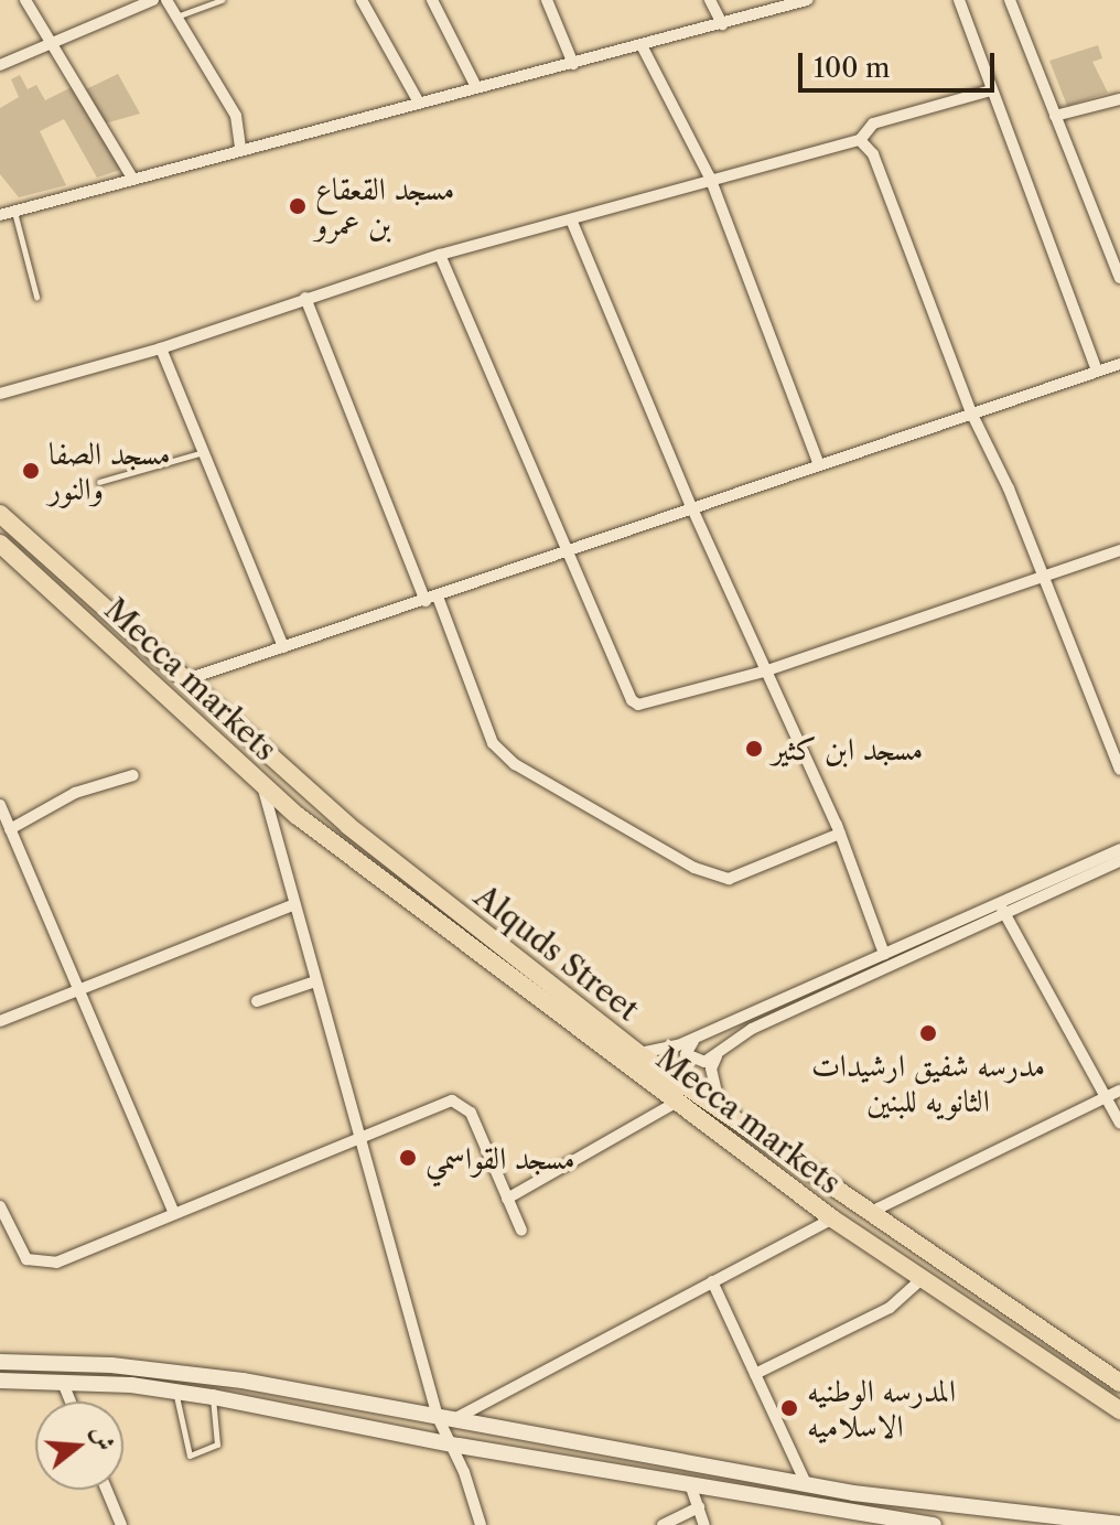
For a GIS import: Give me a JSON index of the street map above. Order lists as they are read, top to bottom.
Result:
{
  "streets": {
    "main road": ["Mecca markets", "Alquds Street"]
  },
  "places": [
    "مسجد القعقاع بن عمرو",
    "مسجد الصفا والنور",
    "مسجد ابن كثير",
    "مدرسه شفيق ارشيدات الثانويه للبنين",
    "مسجد القواسمي",
    "المدرسه الوطنيه الاسلاميه"
  ],
  "scale_bar": "100 m",
  "north": "right"
}
